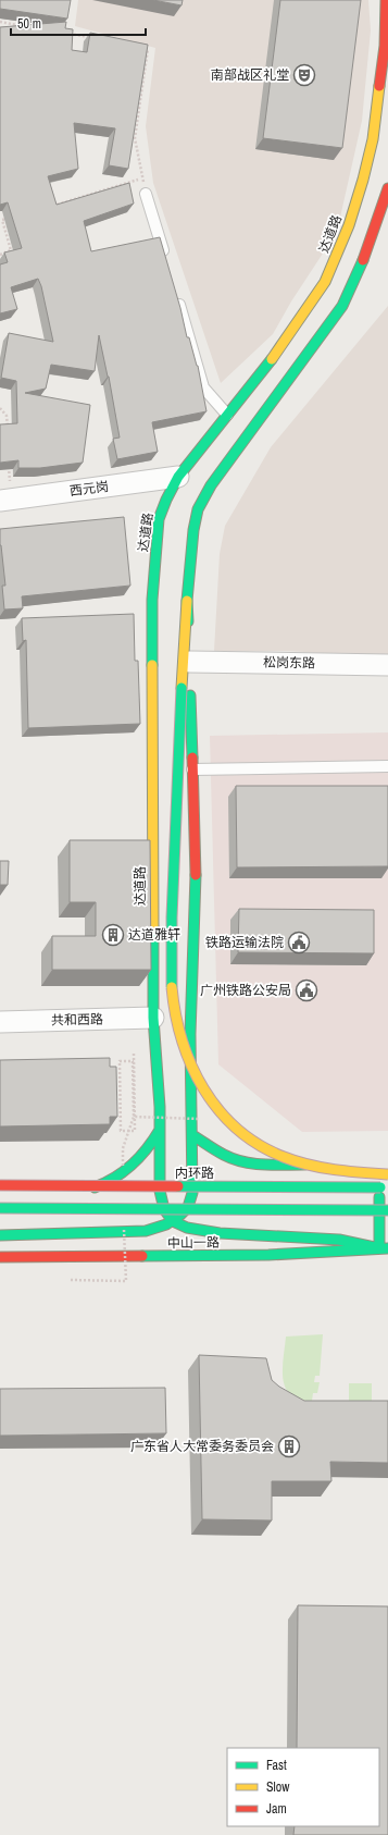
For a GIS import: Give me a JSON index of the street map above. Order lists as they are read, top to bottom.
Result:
{
  "streets": {
    "main road": ["达道路", "内环路", "中山一路"],
    "street": ["西元岗", "松岗东路", "共和西路"]
  },
  "crossings": [
    ["达道路", "西元岗"],
    ["达道路", "共和西路"]
  ],
  "places": {
    "theatre": ["南部战区礼堂"],
    "building": ["达道雅轩", "广东省人大常委务委员会"],
    "public building": ["铁路运输法院", "广州铁路公安局"]
  },
  "legend": ["Fast", "Slow", "Jam"],
  "scale_bar": "50 m"
}
